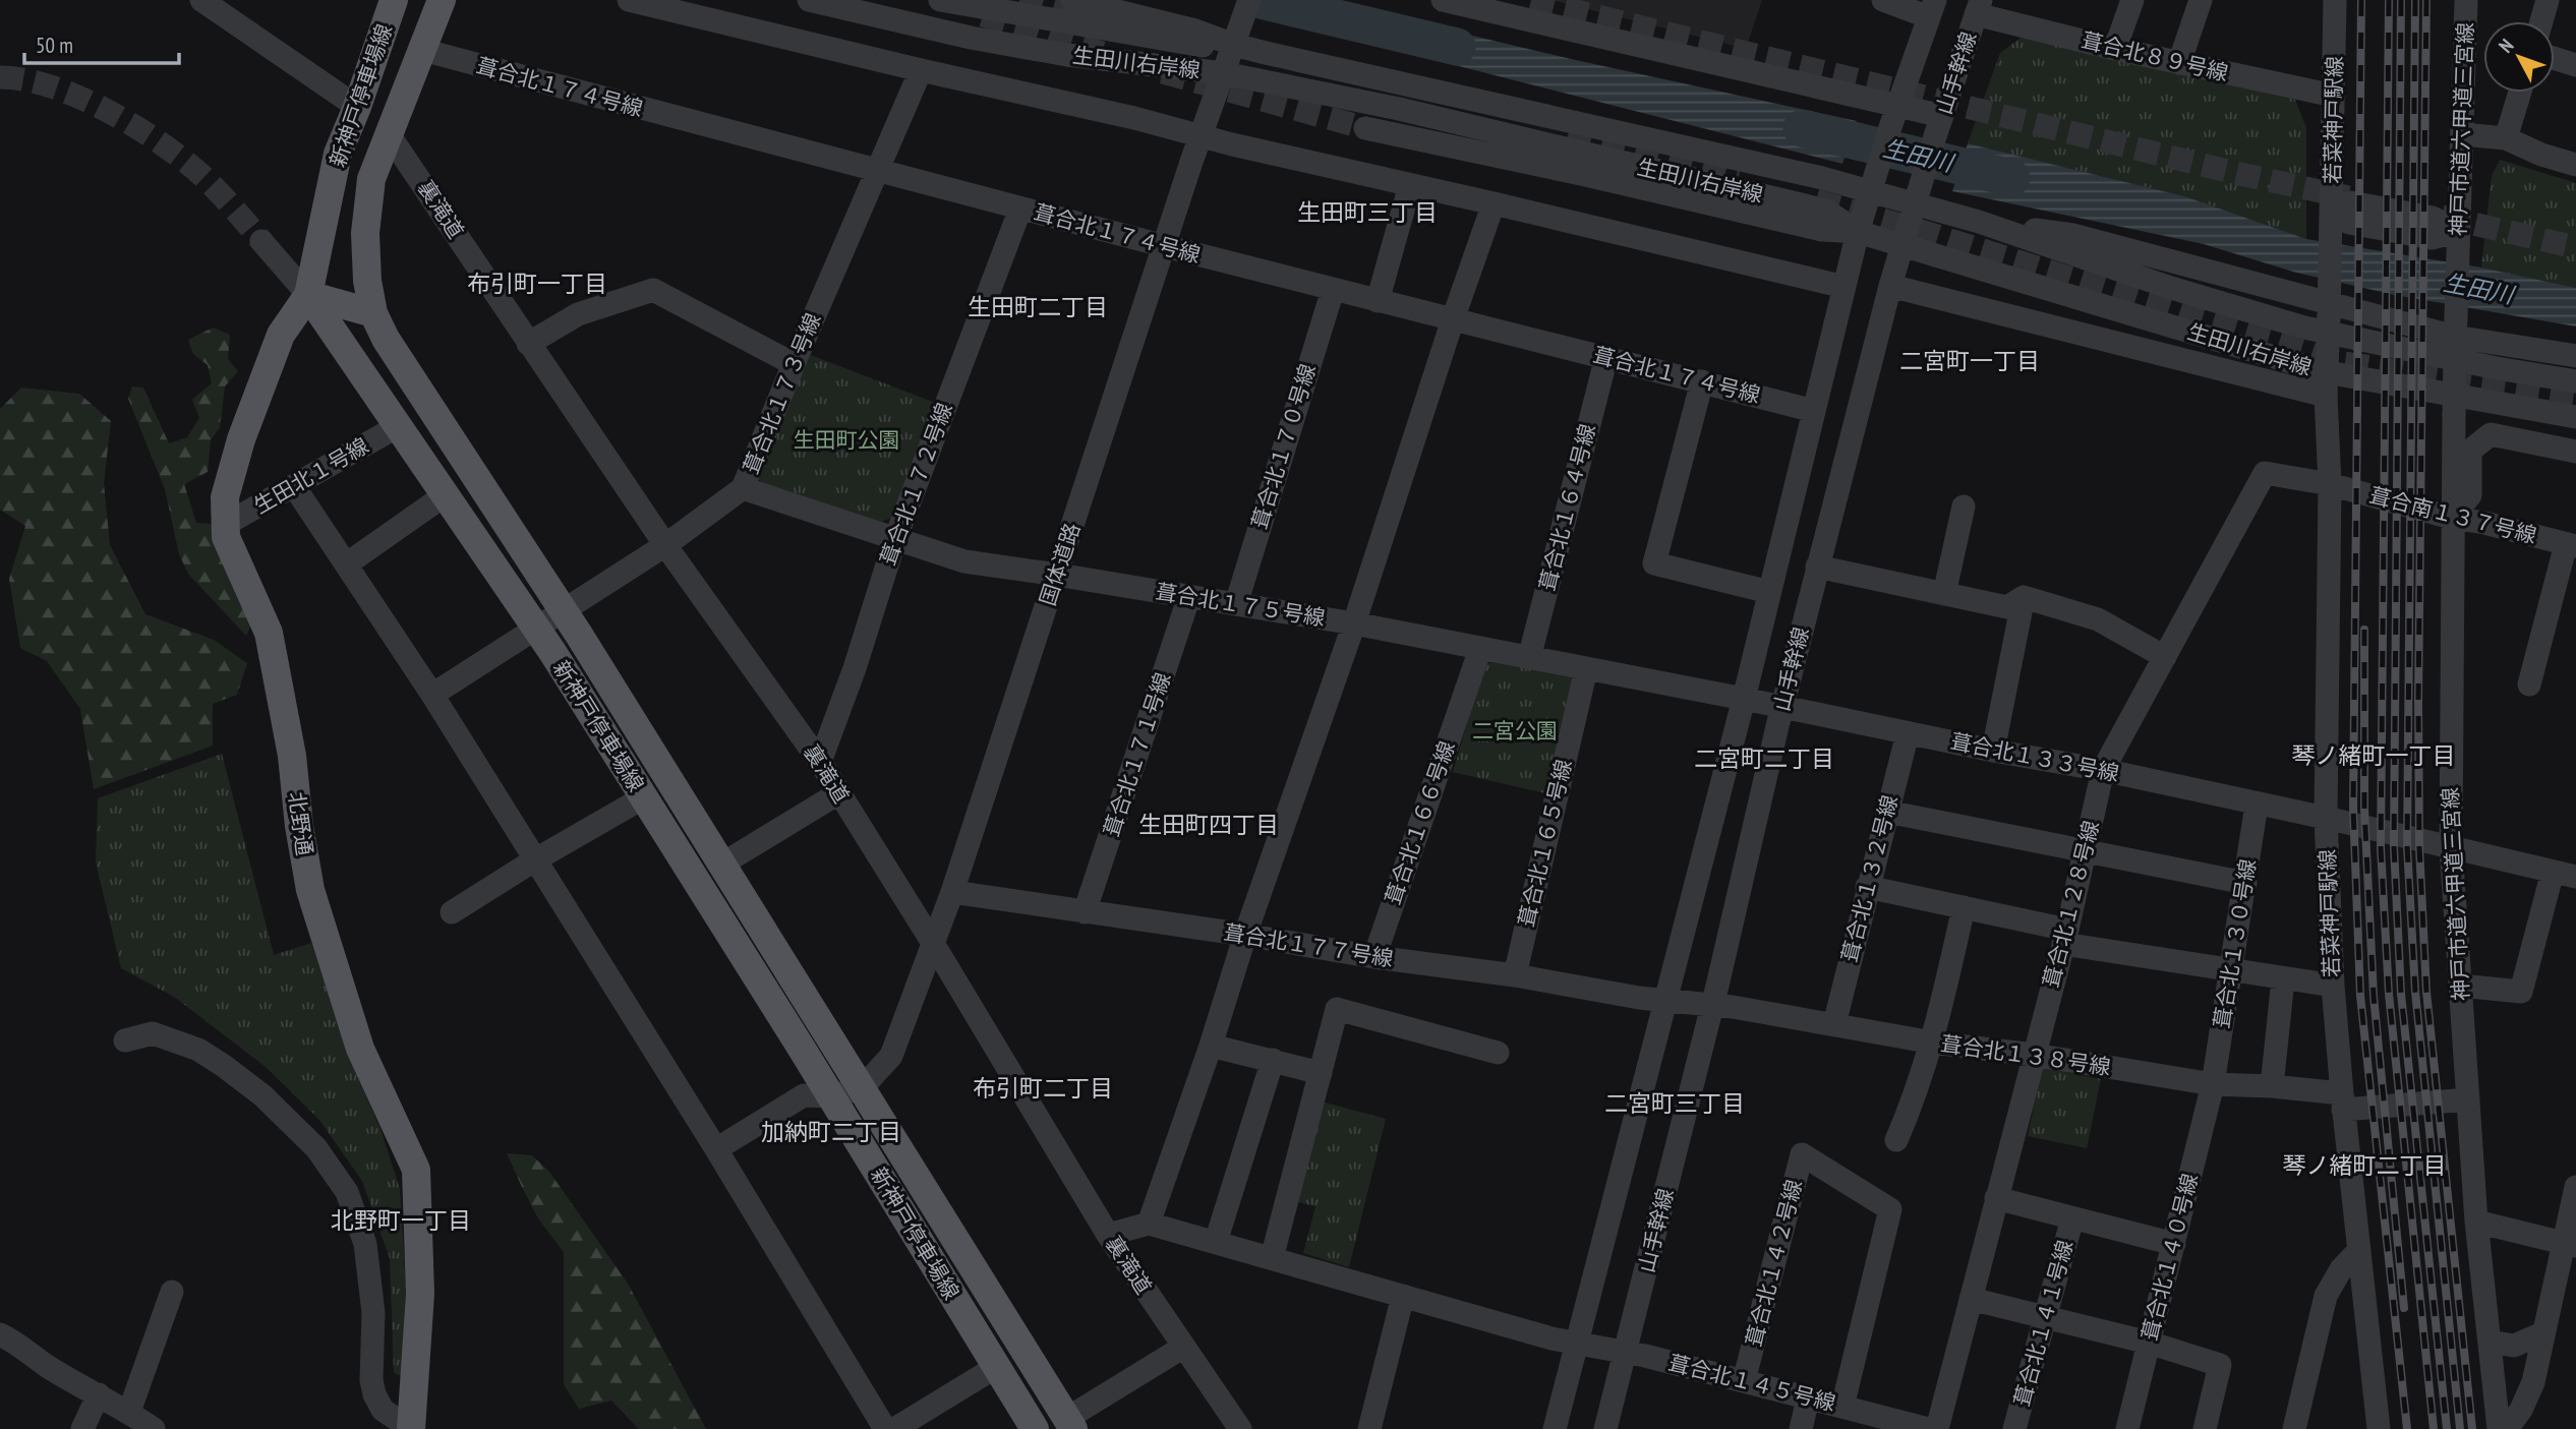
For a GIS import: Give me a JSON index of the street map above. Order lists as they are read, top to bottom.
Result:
{
  "streets": {
    "main road": ["新神戸停車場線", "北野通"],
    "street": [
      "葺合北８９号線",
      "生田川右岸線",
      "山手幹線",
      "葺合北１７４号線",
      "若菜神戸駅線",
      "神戸市道六甲道三宮線",
      "裏滝道",
      "葺合北１７３号線",
      "葺合北１７０号線",
      "生田北１号線",
      "葺合北１７２号線",
      "葺合北１６４号線",
      "葺合南１３７号線",
      "国体道路",
      "葺合北１７５号線",
      "葺合北１７１号線",
      "葺合北１３３号線",
      "葺合北１６６号線",
      "葺合北１６５号線",
      "葺合北１３２号線",
      "葺合北１２８号線",
      "葺合北１３０号線",
      "葺合北１７７号線",
      "葺合北１３８号線",
      "葺合北１４０号線",
      "葺合北１４２号線",
      "葺合北１４１号線",
      "葺合北１４５号線"
    ]
  },
  "crossings": [
    ["葺合北８９号線", "山手幹線"],
    ["葺合北８９号線", "若菜神戸駅線"],
    ["生田川右岸線", "山手幹線"],
    ["生田川右岸線", "国体道路"],
    ["山手幹線", "葺合北１７４号線"],
    ["山手幹線", "葺合北１７５号線"],
    ["山手幹線", "葺合北１３３号線"],
    ["山手幹線", "葺合北１７７号線"],
    ["山手幹線", "葺合北１３８号線"],
    ["山手幹線", "葺合北１４５号線"],
    ["葺合北１７４号線", "新神戸停車場線"],
    ["葺合北１７４号線", "葺合北１７３号線"],
    ["葺合北１７４号線", "葺合北１７０号線"],
    ["葺合北１７４号線", "葺合北１７２号線"],
    ["葺合北１７４号線", "葺合北１６４号線"],
    ["葺合北１７４号線", "国体道路"],
    ["新神戸停車場線", "裏滝道"],
    ["新神戸停車場線", "葺合北１７３号線"],
    ["新神戸停車場線", "生田北１号線"],
    ["新神戸停車場線", "国体道路"],
    ["新神戸停車場線", "北野通"],
    ["若菜神戸駅線", "葺合南１３７号線"],
    ["若菜神戸駅線", "葺合北１３３号線"],
    ["若菜神戸駅線", "葺合北１２８号線"],
    ["若菜神戸駅線", "葺合北１３８号線"],
    ["神戸市道六甲道三宮線", "葺合南１３７号線"],
    ["神戸市道六甲道三宮線", "葺合北１３３号線"],
    ["神戸市道六甲道三宮線", "葺合北１３８号線"],
    ["裏滝道", "葺合北１７３号線"],
    ["裏滝道", "葺合北１７２号線"],
    ["裏滝道", "国体道路"],
    ["葺合北１７３号線", "葺合北１７５号線"],
    ["葺合北１７０号線", "葺合北１７５号線"],
    ["生田北１号線", "北野通"],
    ["葺合北１７２号線", "葺合北１７５号線"],
    ["葺合北１６４号線", "葺合北１７５号線"],
    ["葺合南１３７号線", "葺合北１２８号線"],
    ["国体道路", "葺合北１７５号線"],
    ["国体道路", "葺合北１７７号線"],
    ["葺合北１７５号線", "葺合北１７１号線"],
    ["葺合北１７５号線", "葺合北１３３号線"],
    ["葺合北１７５号線", "葺合北１６６号線"],
    ["葺合北１７５号線", "葺合北１６５号線"],
    ["葺合北１７１号線", "葺合北１７７号線"],
    ["葺合北１３３号線", "葺合北１３２号線"],
    ["葺合北１３３号線", "葺合北１２８号線"],
    ["葺合北１３３号線", "葺合北１３０号線"],
    ["葺合北１６６号線", "葺合北１７７号線"],
    ["葺合北１６５号線", "葺合北１７７号線"],
    ["葺合北１３２号線", "葺合北１３８号線"],
    ["葺合北１２８号線", "葺合北１３８号線"],
    ["葺合北１３０号線", "葺合北１３８号線"],
    ["葺合北１３０号線", "葺合北１４０号線"],
    ["葺合北１７７号線", "葺合北１３８号線"],
    ["葺合北１３８号線", "葺合北１４０号線"],
    ["葺合北１４２号線", "葺合北１４５号線"]
  ],
  "districts": [
    "生田町三丁目",
    "布引町一丁目",
    "生田町二丁目",
    "二宮町一丁目",
    "琴ノ緒町一丁目",
    "二宮町二丁目",
    "生田町四丁目",
    "布引町二丁目",
    "二宮町三丁目",
    "加納町二丁目",
    "琴ノ緒町二丁目",
    "北野町一丁目"
  ],
  "water": ["生田川"],
  "parks": ["生田町公園", "二宮公園"],
  "scale_bar": "50 m",
  "north": "top left"
}
